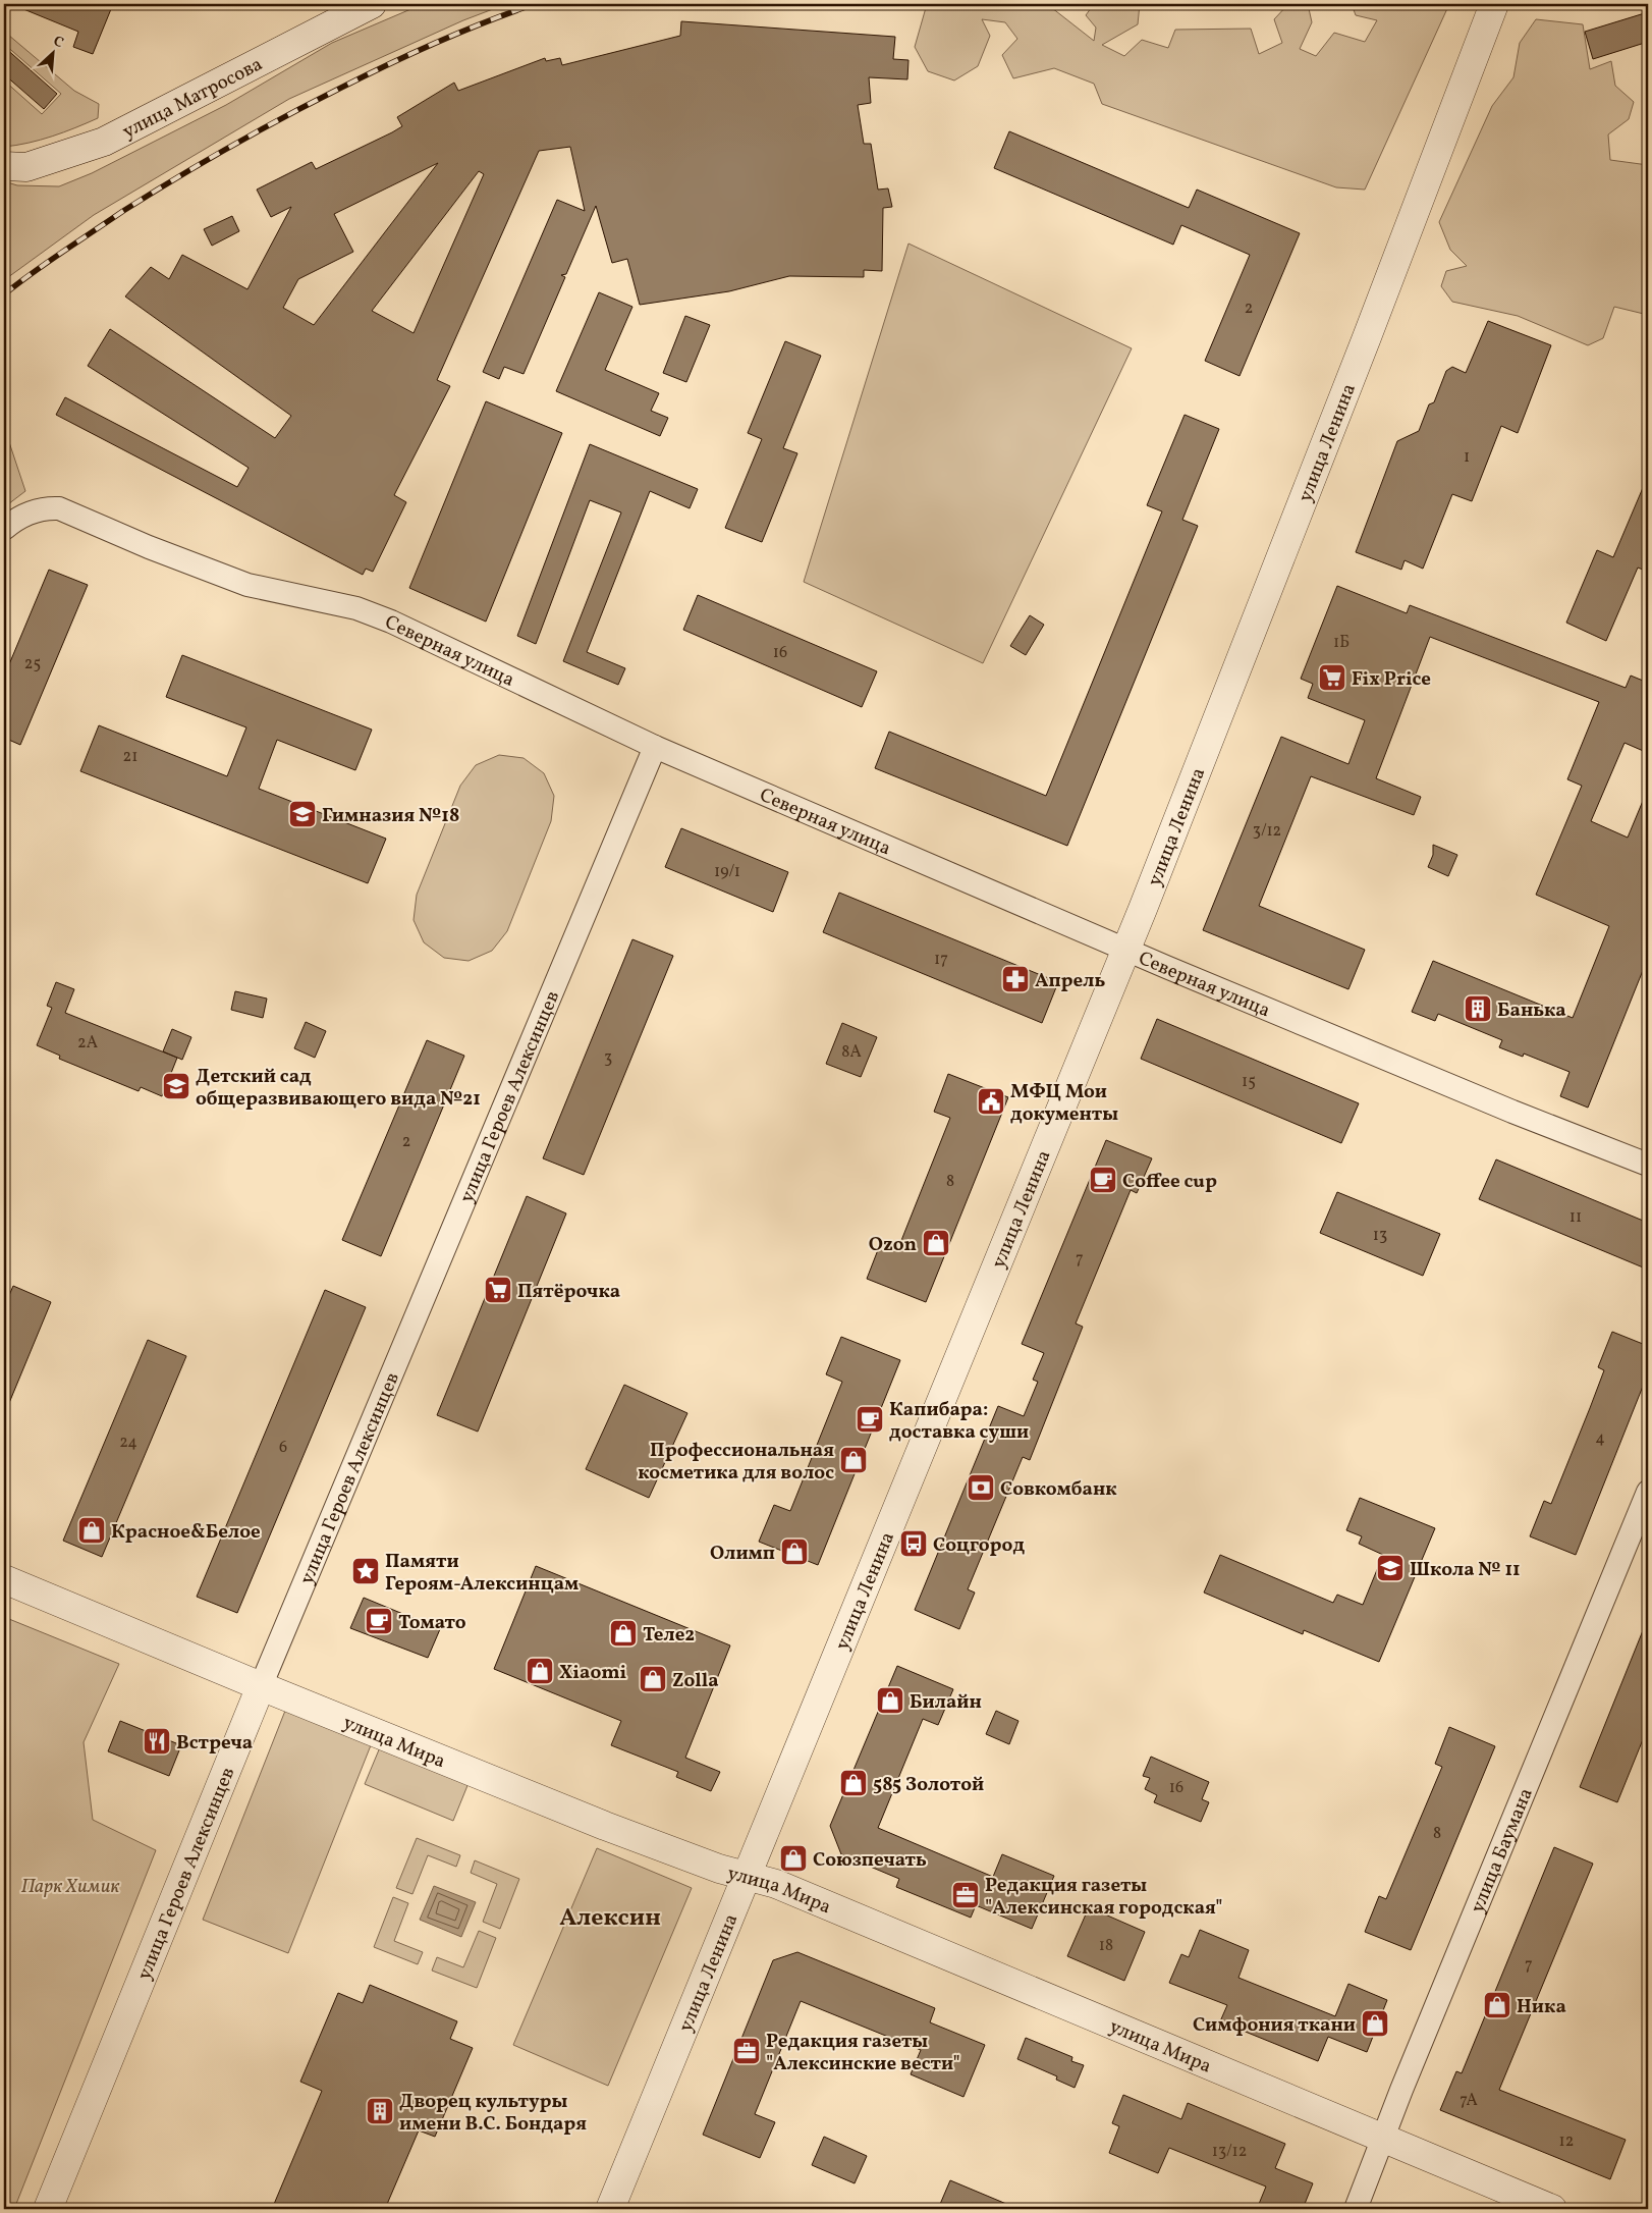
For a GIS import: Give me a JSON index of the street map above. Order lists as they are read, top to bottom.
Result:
{
  "streets": {
    "street": [
      "улица Матросова",
      "улица Ленина",
      "Северная улица",
      "улица Героев Алексинцев",
      "улица Мира",
      "улица Баумана"
    ]
  },
  "crossings": [
    ["улица Ленина", "Северная улица"],
    ["улица Ленина", "улица Мира"],
    ["Северная улица", "улица Героев Алексинцев"],
    ["улица Героев Алексинцев", "улица Мира"],
    ["улица Мира", "улица Баумана"]
  ],
  "districts": ["Алексин"],
  "parks": ["Парк Химик"],
  "places": {
    "supermarket": ["Fix Price", "Пятёрочка"],
    "school or university": ["Гимназия №18", "Детский сад общеразвивающего вида №21", "Школа № 11"],
    "pharmacy": ["Апрель"],
    "building": ["Банька", "Дворец культуры имени В.С. Бондаря"],
    "public building": ["МФЦ Мои документы"],
    "cafe": ["Coffee cup", "Капибара: доставка суши", "Томато"],
    "shop": [
      "Ozon",
      "Профессиональная косметика для волос",
      "Красное&Белое",
      "Олимп",
      "Теле2",
      "Xiaomi",
      "Zolla",
      "Билайн",
      "585 Золотой",
      "Союзпечать",
      "Ника",
      "Симфония ткани"
    ],
    "bank": ["Совкомбанк"],
    "bus stop": ["Соцгород"],
    "place": ["Памяти Героям-Алексинцам"],
    "restaurant": ["Встреча"],
    "office": ["Редакция газеты \"Алексинская городская\"", "Редакция газеты \"Алексинские вести\""]
  },
  "house_numbers": [
    "2",
    "1",
    "1Б",
    "16",
    "25",
    "21",
    "3/12",
    "19/1",
    "17",
    "2А",
    "8А",
    "3",
    "15",
    "2",
    "8",
    "11",
    "13",
    "7",
    "4",
    "24",
    "6",
    "16",
    "8",
    "18",
    "7",
    "7А",
    "12",
    "13/12"
  ],
  "north": "top right"
}
